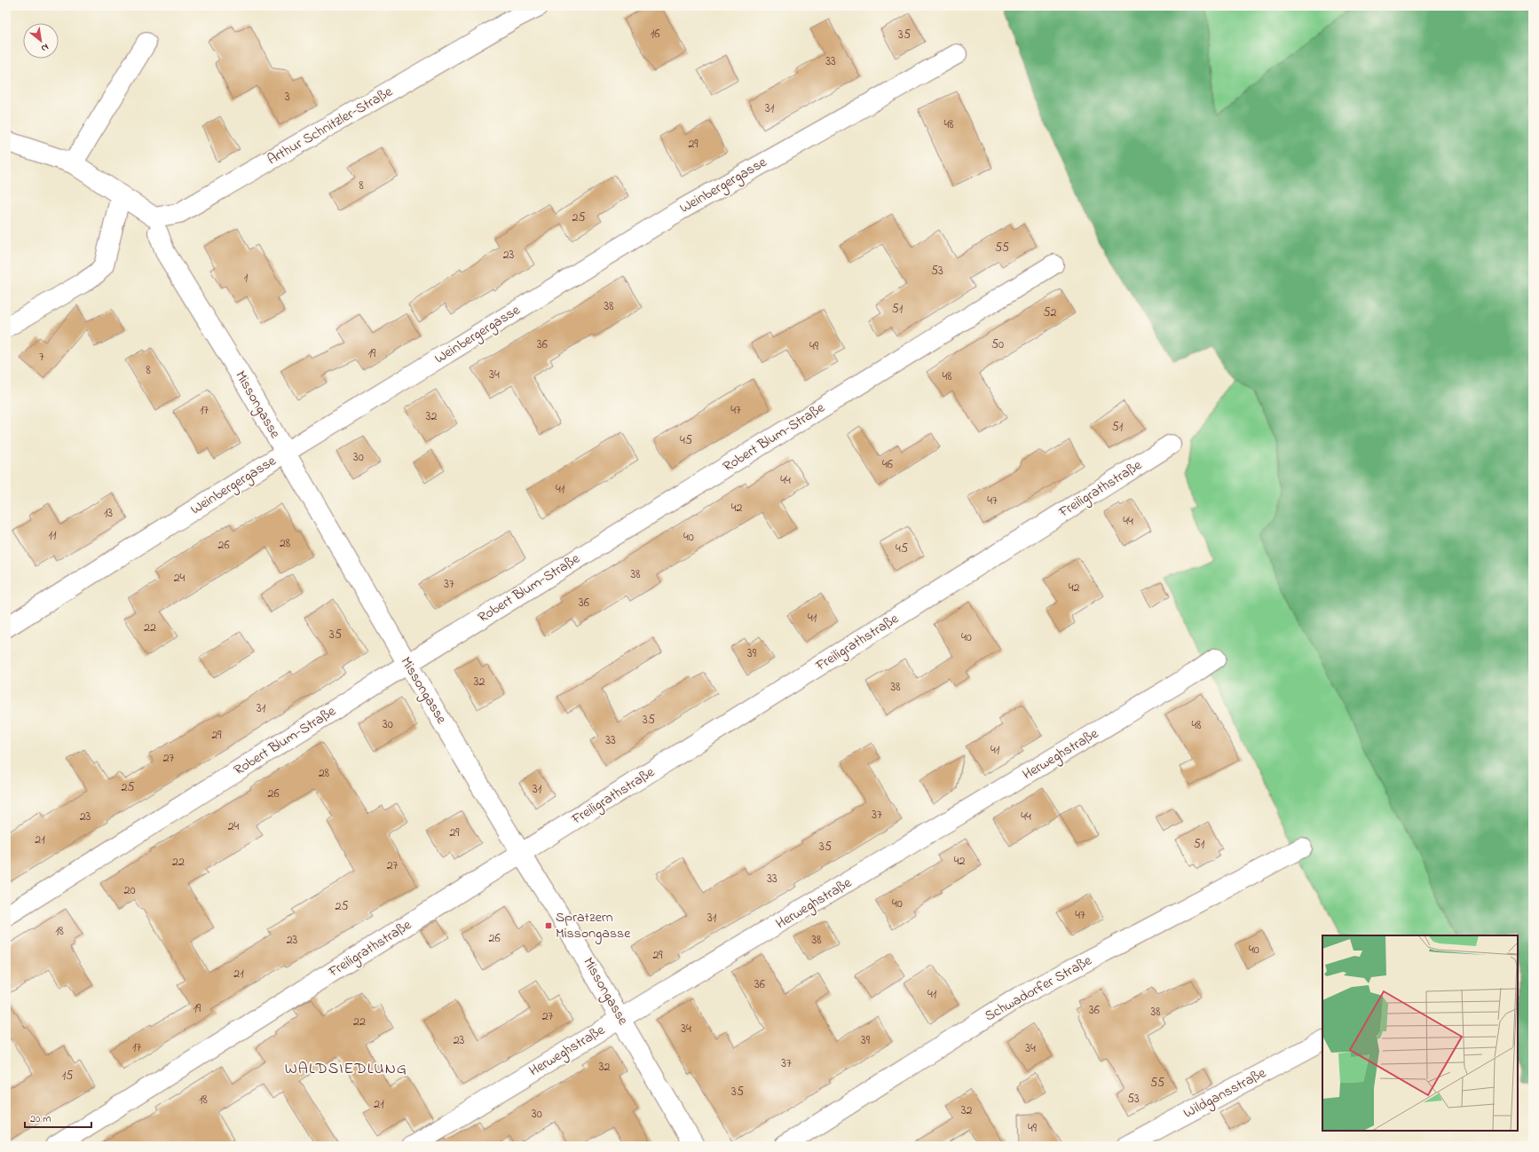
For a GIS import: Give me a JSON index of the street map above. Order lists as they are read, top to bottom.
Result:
{
  "streets": {
    "street": [
      "Arthur Schnitzler-Straße",
      "Weinbergergasse",
      "Missongasse",
      "Robert Blum-Straße",
      "Freiligrathstraße",
      "Herweghstraße",
      "Schwadorfer Straße",
      "Wildgansstraße"
    ]
  },
  "crossings": [
    ["Weinbergergasse", "Missongasse"],
    ["Missongasse", "Robert Blum-Straße"],
    ["Missongasse", "Freiligrathstraße"],
    ["Missongasse", "Herweghstraße"]
  ],
  "districts": ["WALDSIEDLUNG"],
  "places": {
    "transit": ["Spratzern Missongasse"]
  },
  "house_numbers": [
    "16",
    "35",
    "33",
    "3",
    "31",
    "48",
    "29",
    "8",
    "25",
    "55",
    "23",
    "53",
    "1",
    "38",
    "51",
    "52",
    "36",
    "50",
    "49",
    "19",
    "7",
    "8",
    "34",
    "48",
    "17",
    "47",
    "32",
    "51",
    "45",
    "30",
    "46",
    "44",
    "41",
    "47",
    "42",
    "13",
    "44",
    "11",
    "40",
    "28",
    "26",
    "45",
    "38",
    "24",
    "37",
    "42",
    "36",
    "41",
    "22",
    "35",
    "40",
    "39",
    "32",
    "38",
    "31",
    "35",
    "30",
    "48",
    "29",
    "33",
    "41",
    "27",
    "28",
    "25",
    "31",
    "26",
    "37",
    "23",
    "44",
    "24",
    "29",
    "21",
    "51",
    "35",
    "42",
    "22",
    "27",
    "33",
    "20",
    "40",
    "25",
    "47",
    "31",
    "18",
    "26",
    "23",
    "38",
    "40",
    "29",
    "21",
    "36",
    "41",
    "19",
    "36",
    "38",
    "27",
    "22",
    "34",
    "23",
    "39",
    "17",
    "34",
    "37",
    "32",
    "15",
    "55",
    "35",
    "53",
    "18",
    "21",
    "32",
    "30",
    "49"
  ],
  "scale_bar": "20 m",
  "north": "bottom right"
}
